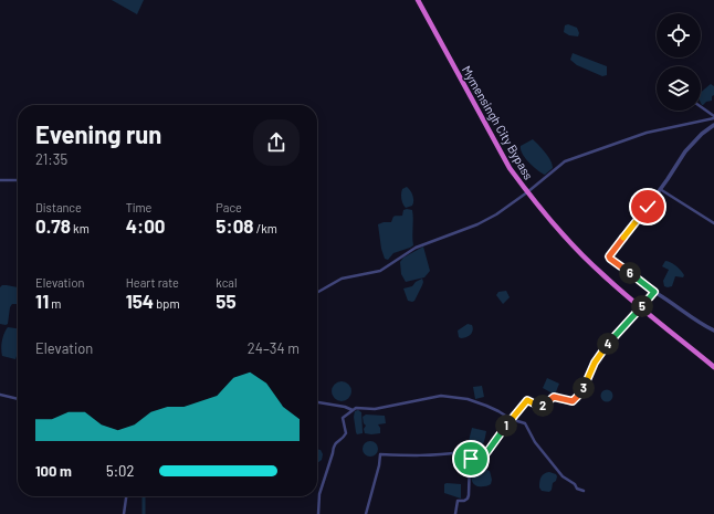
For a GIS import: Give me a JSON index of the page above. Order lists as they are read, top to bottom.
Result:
{
  "streets": {
    "highway": ["Mymensingh City Bypass"]
  },
  "page": {
    "heading": ["Evening run", "21:35"],
    "stats": [
      ["Distance", "0.78 km"],
      ["Time", "4:00"],
      ["Pace", "5:08 /km"],
      ["Elevation", "11 m"],
      ["Heart rate", "154 bpm"],
      ["kcal", "55"]
    ],
    "pins": [
      "6",
      "5",
      "4",
      "3",
      "2",
      "1"
    ],
    "chart": ["Elevation", "24–34 m"],
    "list": [
      {
        "name": "100 m",
        "note": "5:02"
      }
    ]
  }
}
